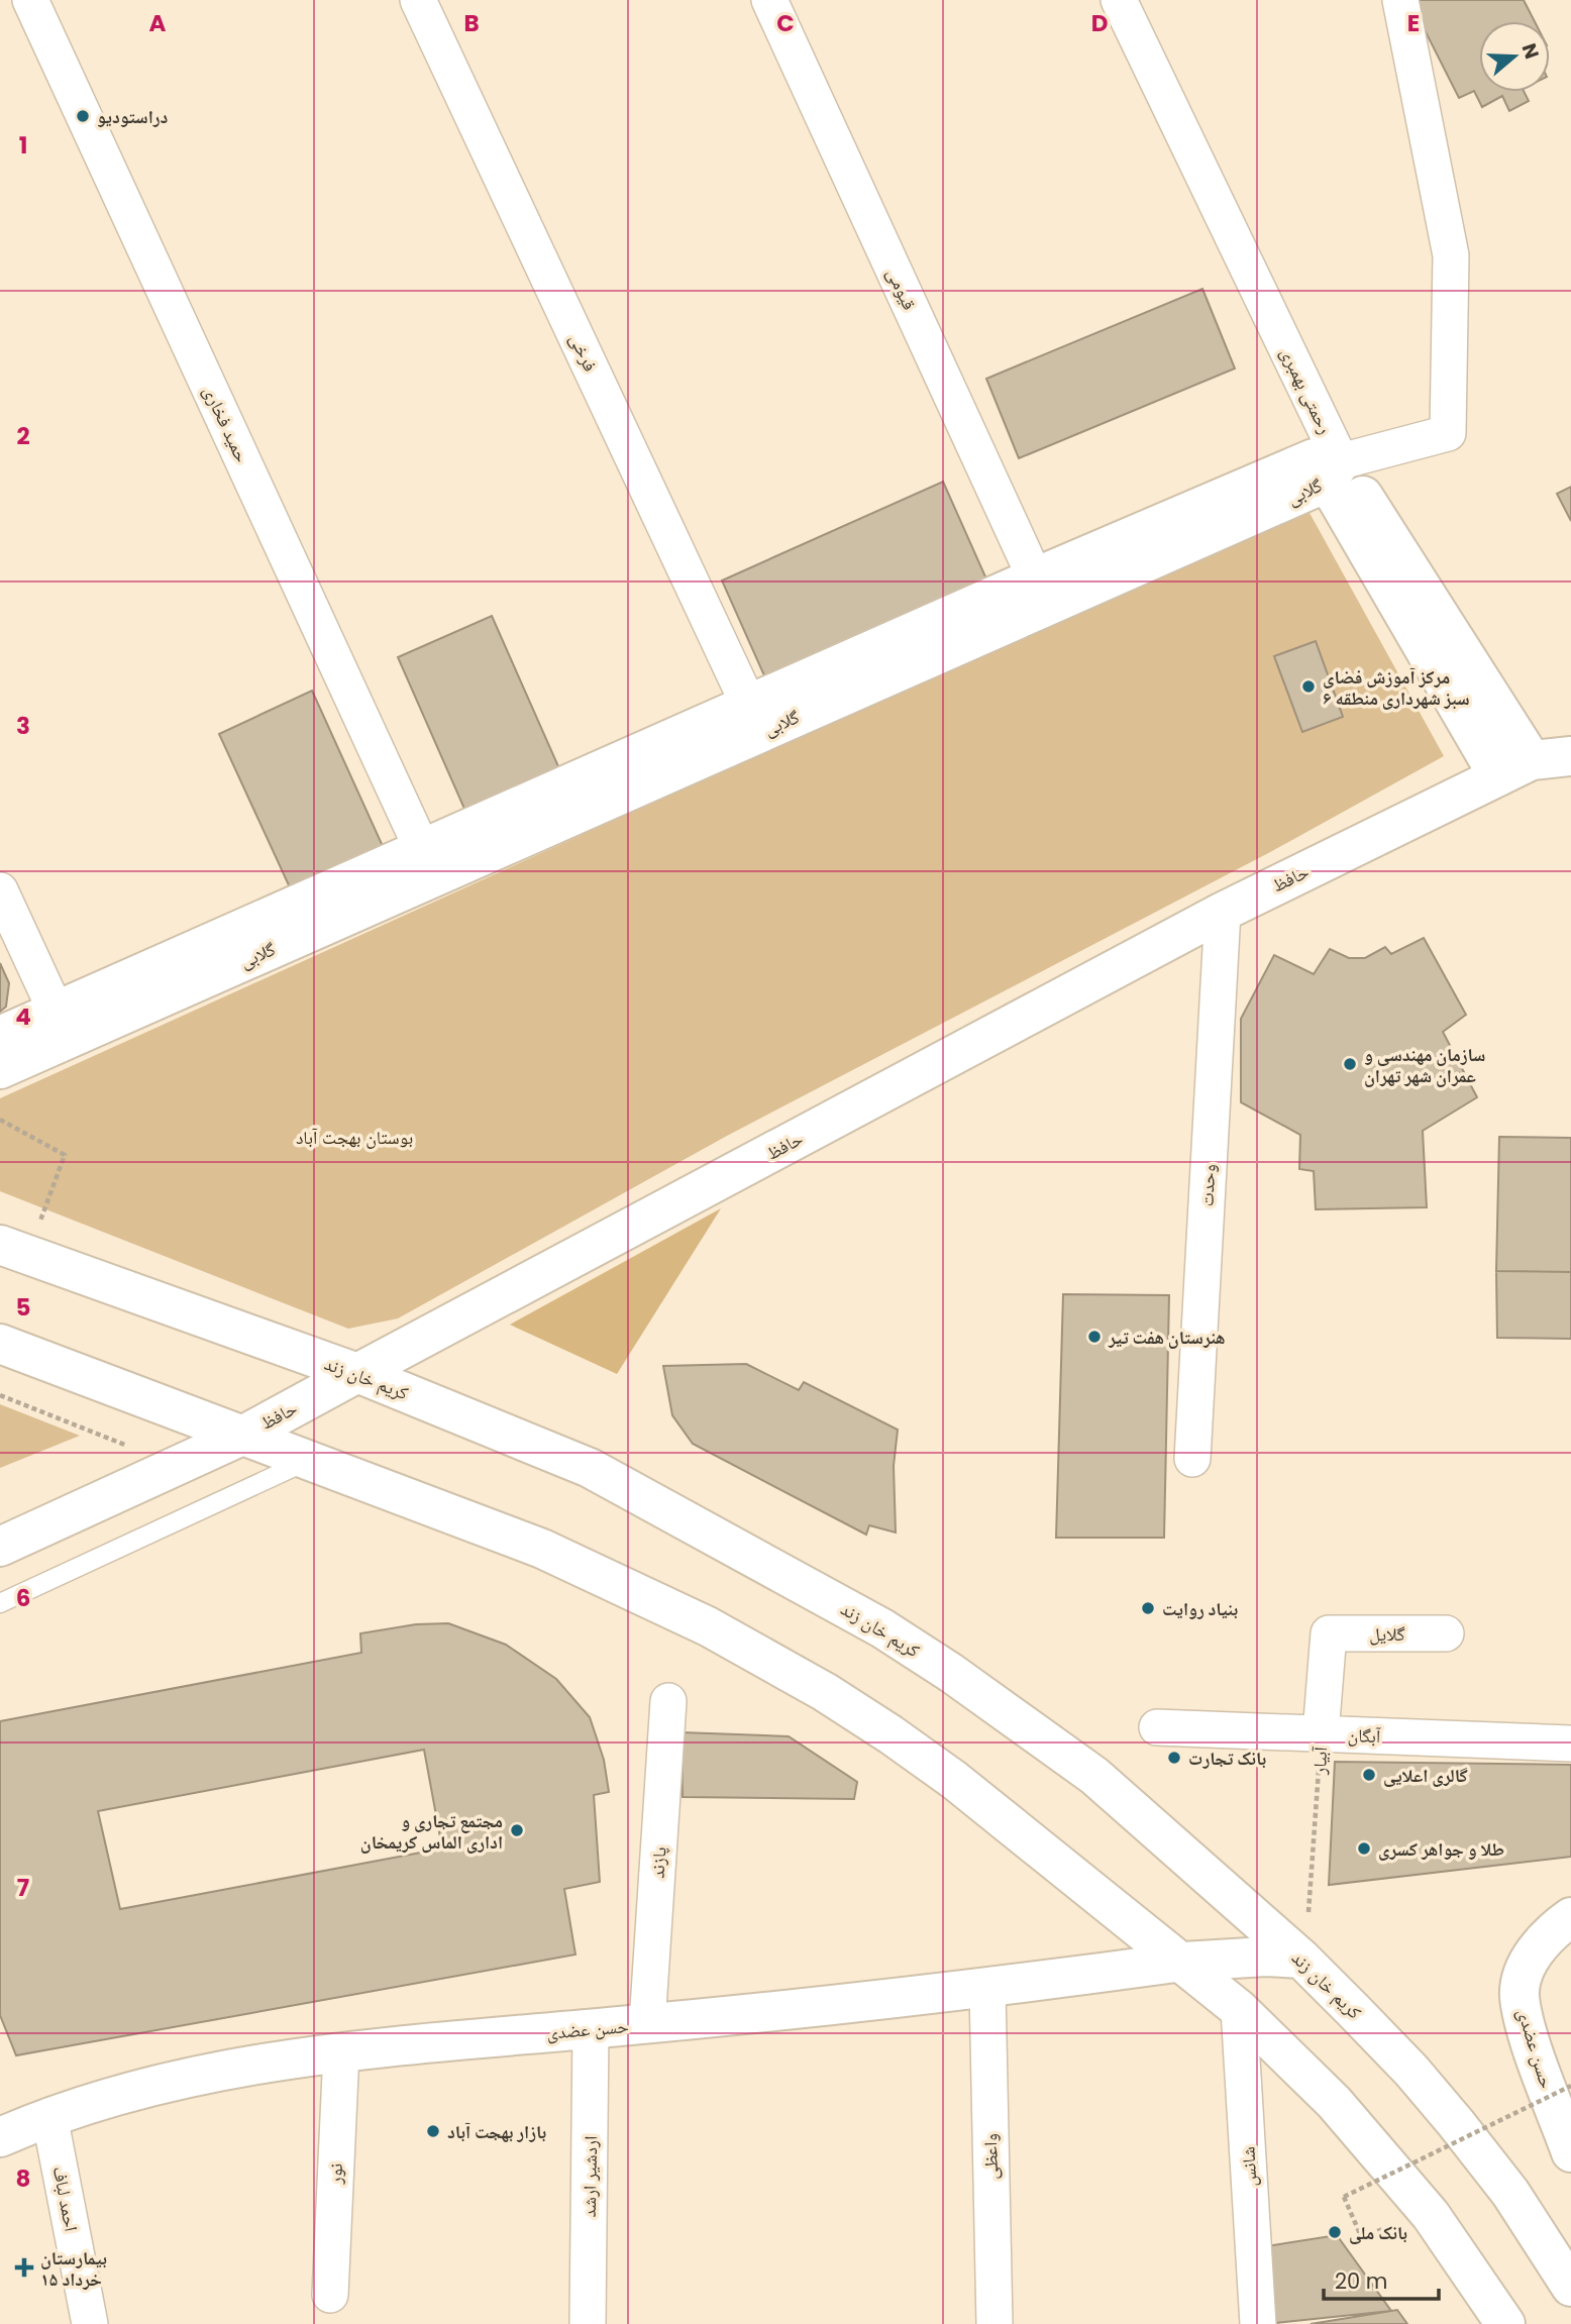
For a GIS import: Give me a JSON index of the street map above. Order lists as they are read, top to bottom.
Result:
{
  "streets": {
    "main road": [
      "رحمتی بهمبری",
      "گلابی",
      "حافظ",
      "کریم خان زند",
      "حسن عضدی"
    ],
    "street": [
      "قیومی",
      "فرخی",
      "حمید فخاری",
      "وحدت",
      "گلایل",
      "آبگان",
      "آبیار",
      "پازند",
      "واعظی",
      "شانس",
      "نور",
      "اردشیر ارشد",
      "احمد لباف"
    ]
  },
  "crossings": [
    ["قیومی", "گلابی"],
    ["فرخی", "گلابی"],
    ["رحمتی بهمبری", "گلابی"],
    ["رحمتی بهمبری", "حافظ"],
    ["حمید فخاری", "گلابی"],
    ["حافظ", "وحدت"],
    ["حافظ", "کریم خان زند"],
    ["کریم خان زند", "حسن عضدی"],
    ["گلایل", "آبیار"],
    ["آبگان", "آبیار"],
    ["پازند", "حسن عضدی"],
    ["حسن عضدی", "واعظی"],
    ["حسن عضدی", "نور"],
    ["حسن عضدی", "اردشیر ارشد"],
    ["حسن عضدی", "احمد لباف"]
  ],
  "parks": ["بوستان بهجت آباد"],
  "places": {
    "other": [
      "دراستودیو",
      "مرکز آموزش فضای سبز شهرداری منطقه ۶",
      "سازمان مهندسی و عمران شهر تهران",
      "هنرستان هفت تیر",
      "بنیاد روایت",
      "بانک تجارت",
      "گالری اعلایی",
      "مجتمع تجاری و اداری الماس کریمخان",
      "طلا و جواهر کسری",
      "بازار بهجت آباد",
      "بانک ملی"
    ],
    "health": ["بیمارستان ۱۵ خرداد"]
  },
  "scale_bar": "20 m",
  "north": "right",
  "grid": {
    "columns": [
      "A",
      "B",
      "C",
      "D",
      "E"
    ],
    "rows": [
      "1",
      "2",
      "3",
      "4",
      "5",
      "6",
      "7",
      "8"
    ]
  }
}
